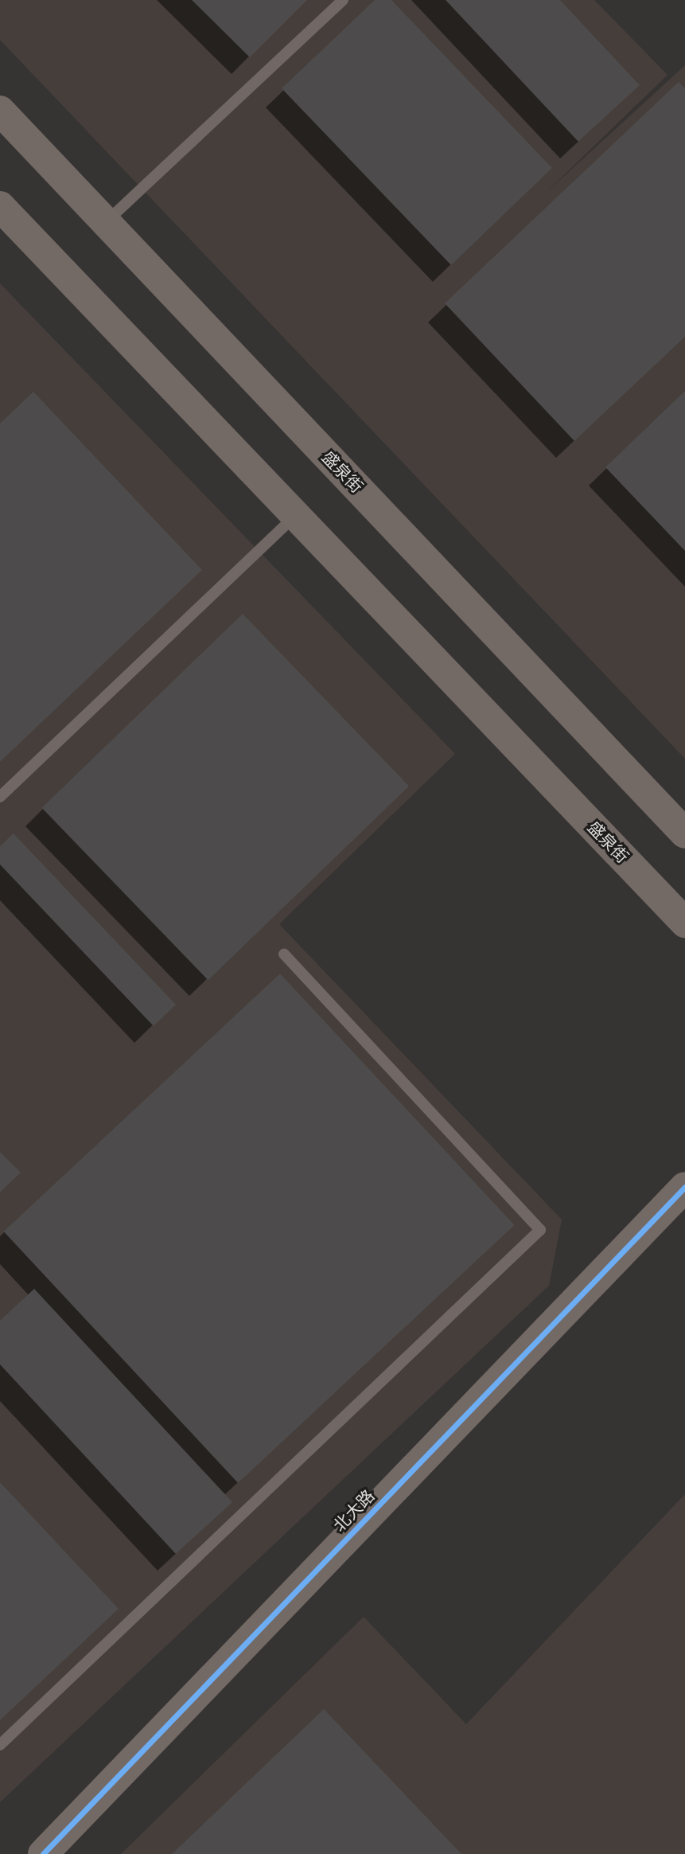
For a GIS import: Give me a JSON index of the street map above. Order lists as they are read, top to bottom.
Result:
{
  "streets": {
    "main road": ["盛泉街", "北大路"]
  }
}
